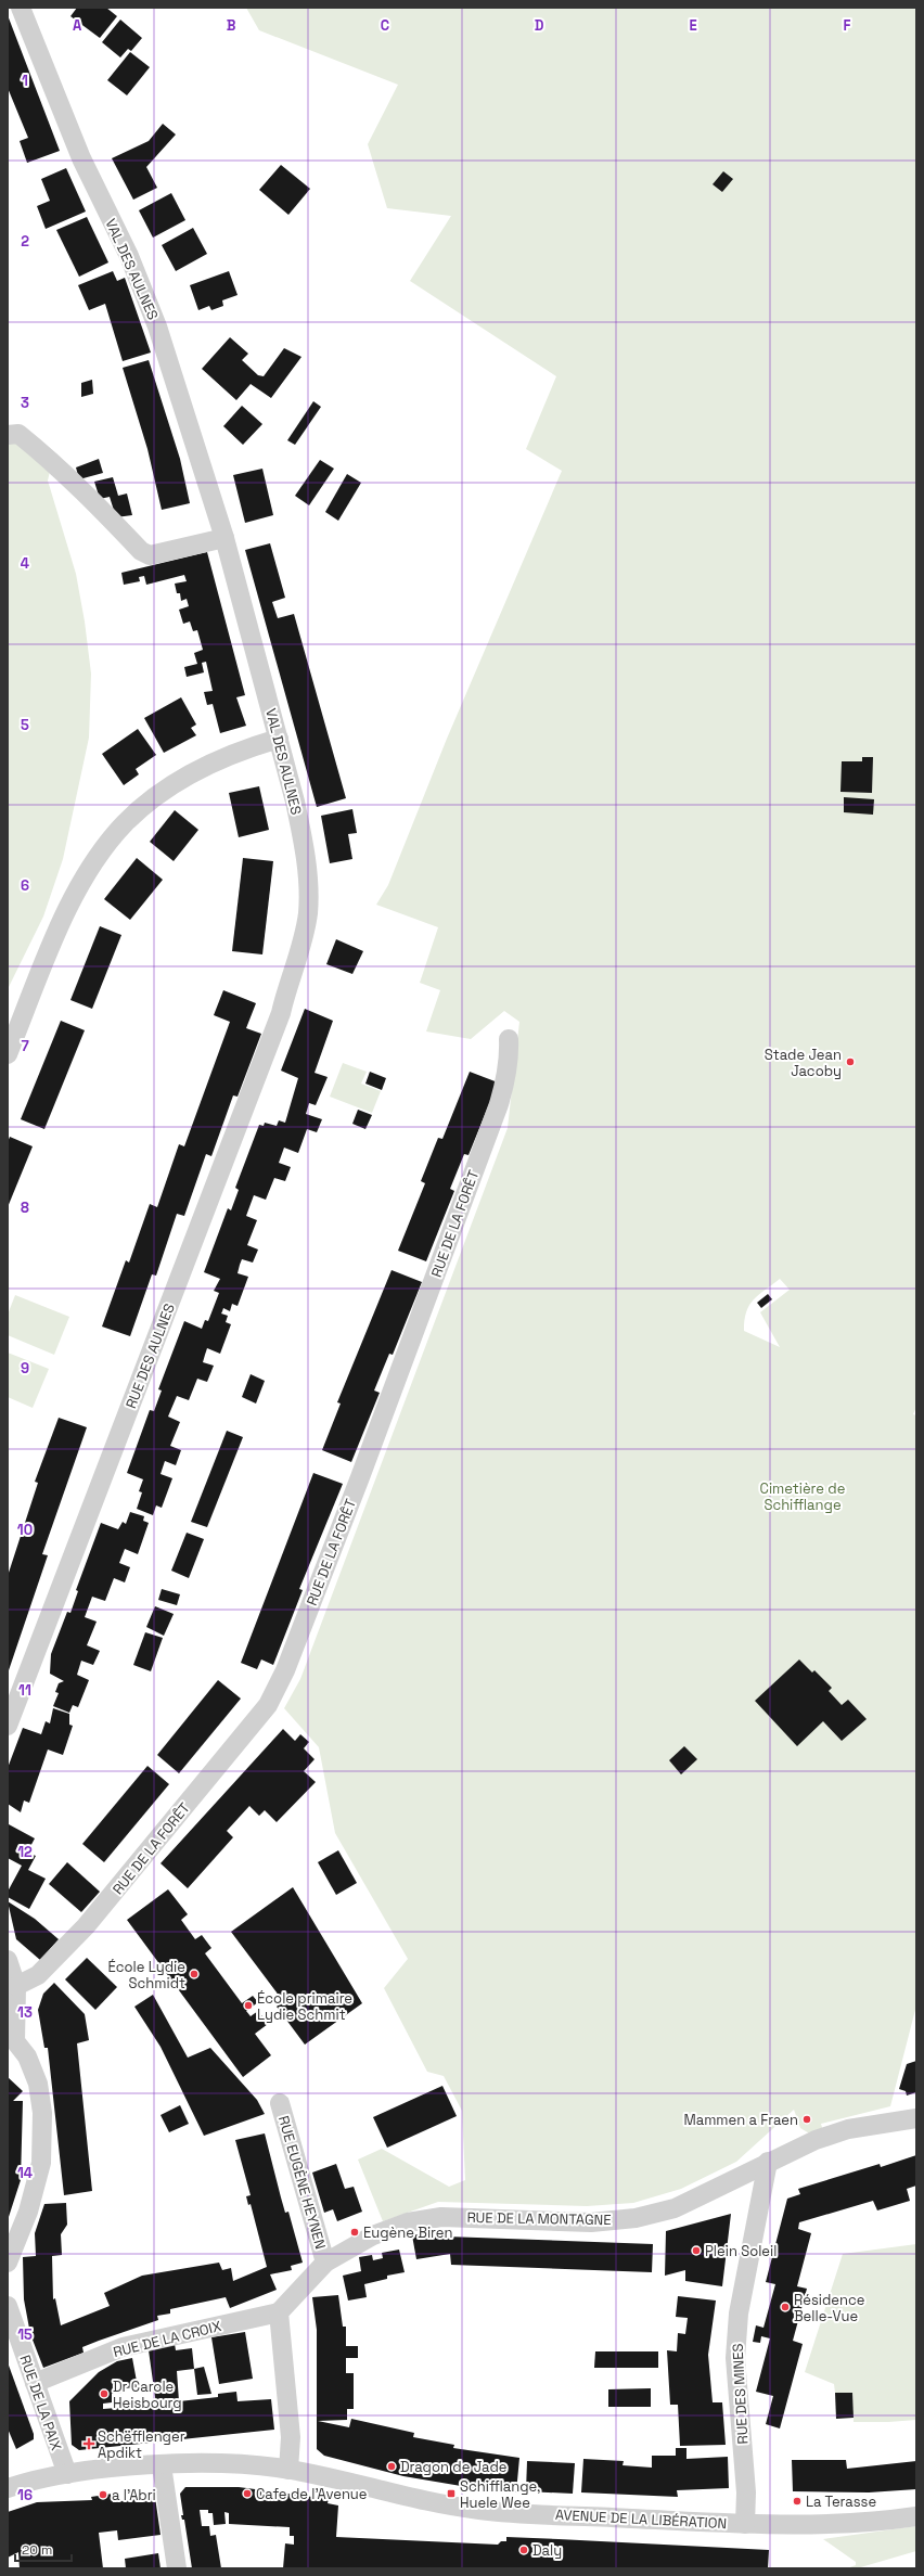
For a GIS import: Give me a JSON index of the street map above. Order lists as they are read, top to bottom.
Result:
{
  "streets": {
    "street": [
      "VAL DES AULNES",
      "RUE DE LA FORÊT",
      "RUE DES AULNES",
      "RUE EUGÈNE HEYNEN",
      "RUE DE LA MONTAGNE",
      "RUE DE LA CROIX",
      "RUE DES MINES",
      "RUE DE LA PAIX",
      "AVENUE DE LA LIBÉRATION"
    ]
  },
  "crossings": [
    ["VAL DES AULNES", "RUE DES AULNES"],
    ["RUE EUGÈNE HEYNEN", "RUE DE LA MONTAGNE"],
    ["RUE DE LA MONTAGNE", "RUE DE LA CROIX"],
    ["RUE DE LA MONTAGNE", "RUE DES MINES"],
    ["RUE DE LA CROIX", "RUE DE LA PAIX"],
    ["RUE DES MINES", "AVENUE DE LA LIBÉRATION"],
    ["RUE DE LA PAIX", "AVENUE DE LA LIBÉRATION"]
  ],
  "parks": ["Cimetière de Schifflange"],
  "places": {
    "other": [
      "Stade Jean Jacoby",
      "École Lydie Schmidt",
      "École primaire Lydie Schmit",
      "Mammen a Fraen",
      "Eugène Biren",
      "Plein Soleil",
      "Résidence Belle-Vue",
      "Dr Carole Heisbourg",
      "Dragon de Jade",
      "Cafe de l'Avenue",
      "a l'Abri",
      "La Terasse",
      "Daly"
    ],
    "health": ["Schëfflenger Apdikt"],
    "transit": ["Schifflange, Huele Wee"]
  },
  "scale_bar": "20 m",
  "grid": {
    "columns": [
      "A",
      "B",
      "C",
      "D",
      "E",
      "F"
    ],
    "rows": [
      "1",
      "2",
      "3",
      "4",
      "5",
      "6",
      "7",
      "8",
      "9",
      "10",
      "11",
      "12",
      "13",
      "14",
      "15",
      "16"
    ]
  }
}
